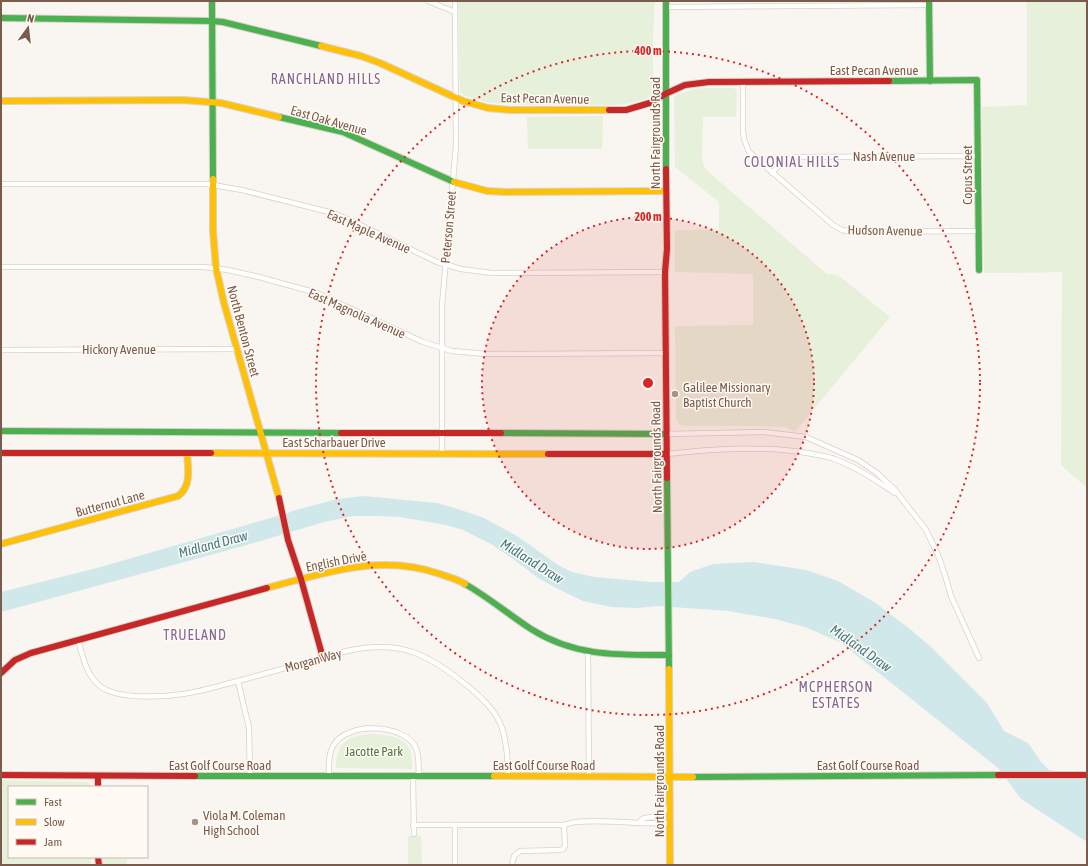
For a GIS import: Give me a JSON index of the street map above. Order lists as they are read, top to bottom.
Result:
{
  "streets": {
    "street": [
      "East Pecan Avenue",
      "East Oak Avenue",
      "North Fairgrounds Road",
      "Nash Avenue",
      "Copus Street",
      "Peterson Street",
      "Hudson Avenue",
      "East Maple Avenue",
      "East Magnolia Avenue",
      "North Benton Street",
      "Hickory Avenue",
      "East Scharbauer Drive",
      "Butternut Lane",
      "English Drive",
      "Morgan Way",
      "East Golf Course Road"
    ]
  },
  "crossings": [
    ["East Pecan Avenue", "North Fairgrounds Road"],
    ["East Pecan Avenue", "Copus Street"],
    ["East Pecan Avenue", "Peterson Street"],
    ["East Pecan Avenue", "Hudson Avenue"],
    ["East Pecan Avenue", "North Benton Street"],
    ["East Oak Avenue", "North Fairgrounds Road"],
    ["East Oak Avenue", "Peterson Street"],
    ["East Oak Avenue", "North Benton Street"],
    ["North Fairgrounds Road", "East Maple Avenue"],
    ["North Fairgrounds Road", "East Magnolia Avenue"],
    ["North Fairgrounds Road", "East Scharbauer Drive"],
    ["North Fairgrounds Road", "English Drive"],
    ["North Fairgrounds Road", "East Golf Course Road"],
    ["Nash Avenue", "Copus Street"],
    ["Nash Avenue", "Hudson Avenue"],
    ["Copus Street", "Hudson Avenue"],
    ["Peterson Street", "East Maple Avenue"],
    ["Peterson Street", "East Magnolia Avenue"],
    ["Peterson Street", "East Scharbauer Drive"],
    ["East Maple Avenue", "North Benton Street"],
    ["East Magnolia Avenue", "North Benton Street"],
    ["North Benton Street", "Hickory Avenue"],
    ["North Benton Street", "East Scharbauer Drive"],
    ["North Benton Street", "English Drive"],
    ["North Benton Street", "Morgan Way"],
    ["East Scharbauer Drive", "Butternut Lane"],
    ["English Drive", "Morgan Way"],
    ["Morgan Way", "East Golf Course Road"]
  ],
  "districts": [
    "RANCHLAND HILLS",
    "COLONIAL HILLS",
    "TRUELAND",
    "MCPHERSON ESTATES"
  ],
  "water": ["Midland Draw"],
  "parks": ["Jacotte Park"],
  "places": ["Galilee Missionary Baptist Church", "Viola M. Coleman High School"],
  "legend": ["Fast", "Slow", "Jam"],
  "north": "top",
  "rings": ["400 m", "200 m"]
}
